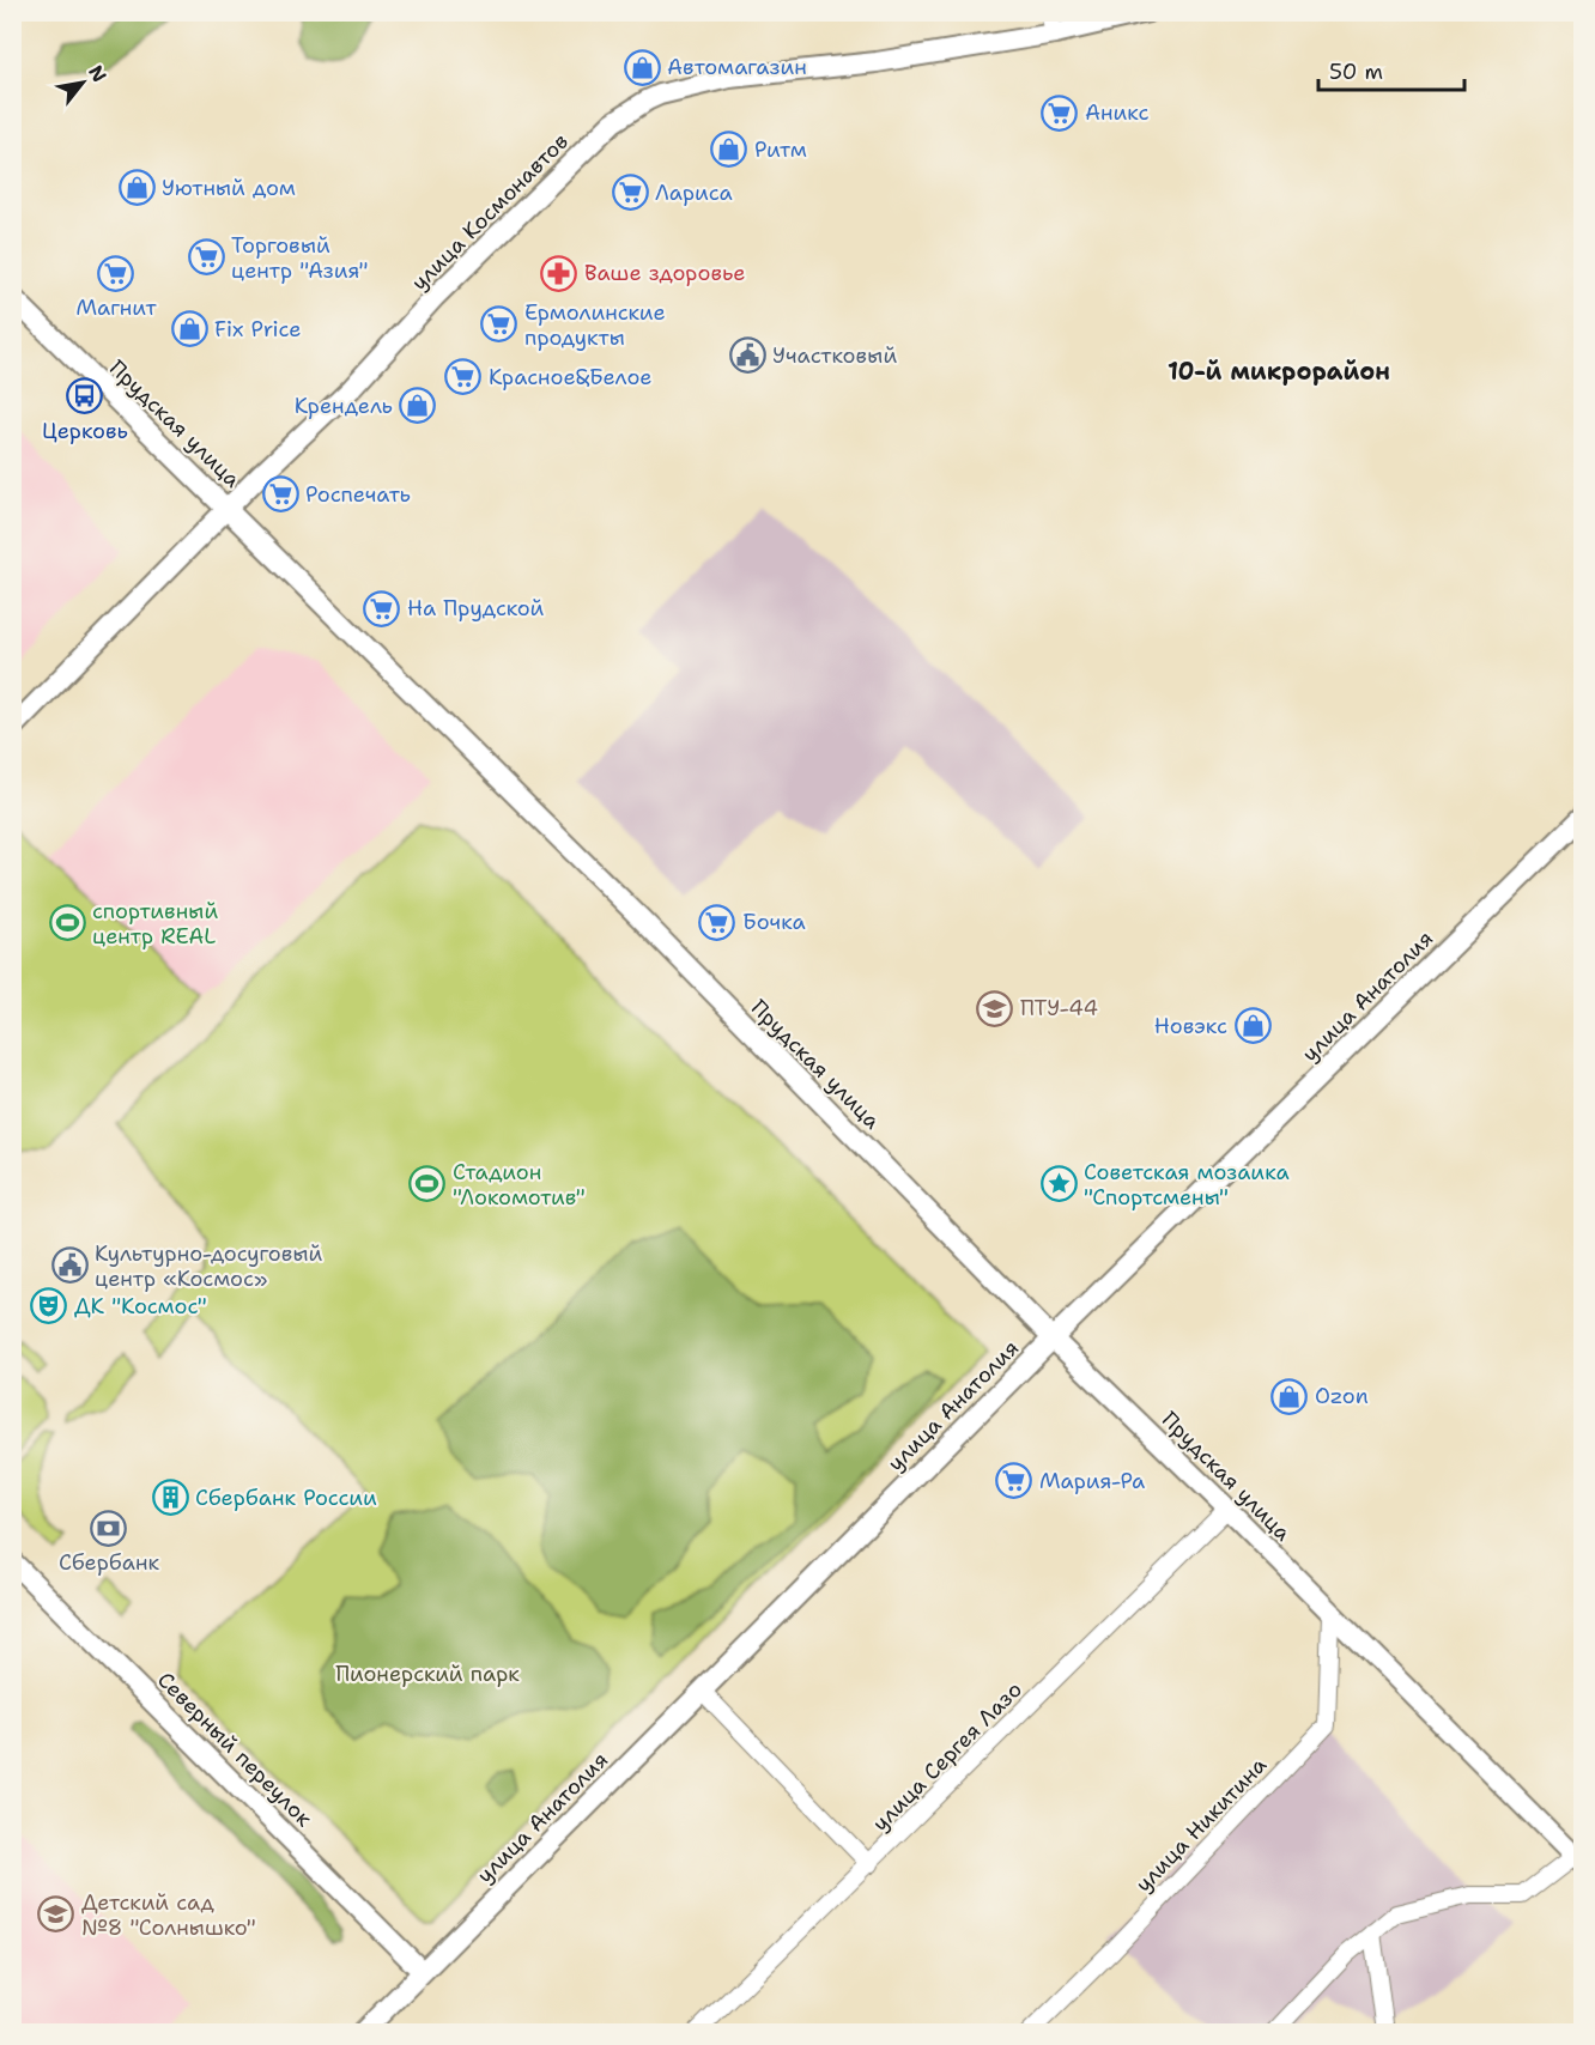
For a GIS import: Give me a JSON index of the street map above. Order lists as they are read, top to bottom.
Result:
{
  "streets": {
    "street": [
      "улица Космонавтов",
      "Прудская улица",
      "улица Анатолия",
      "Северный переулок",
      "улица Сергея Лазо",
      "улица Никитина"
    ]
  },
  "crossings": [
    ["улица Космонавтов", "Прудская улица"],
    ["Прудская улица", "улица Анатолия"],
    ["Прудская улица", "улица Сергея Лазо"],
    ["Прудская улица", "улица Никитина"],
    ["улица Анатолия", "Северный переулок"]
  ],
  "districts": ["10-й микрорайон"],
  "parks": ["Пионерский парк"],
  "places": {
    "shop": [
      "Автомагазин",
      "Ритм",
      "Уютный дом",
      "Fix Price",
      "Крендель",
      "Новэкс",
      "Ozon"
    ],
    "supermarket": [
      "Аникс",
      "Лариса",
      "Торговый центр \"Азия\"",
      "Магнит",
      "Ермолинские продукты",
      "Красное&Белое",
      "Роспечать",
      "На Прудской",
      "Бочка",
      "Мария-Ра"
    ],
    "pharmacy": ["Ваше здоровье"],
    "public building": ["Участковый", "Культурно-досуговый центр «Космос»"],
    "bus stop": ["Церковь"],
    "sports": ["спортивный центр REAL", "Стадион \"Локомотив\""],
    "school or university": ["ПТУ-44", "Детский сад №8 \"Солнышко\""],
    "place": ["Советская мозаика \"Спортсмены\""],
    "theatre": ["ДК \"Космос\""],
    "building": ["Сбербанк России"],
    "bank": ["Сбербанк"]
  },
  "scale_bar": "50 m",
  "north": "top right"
}
